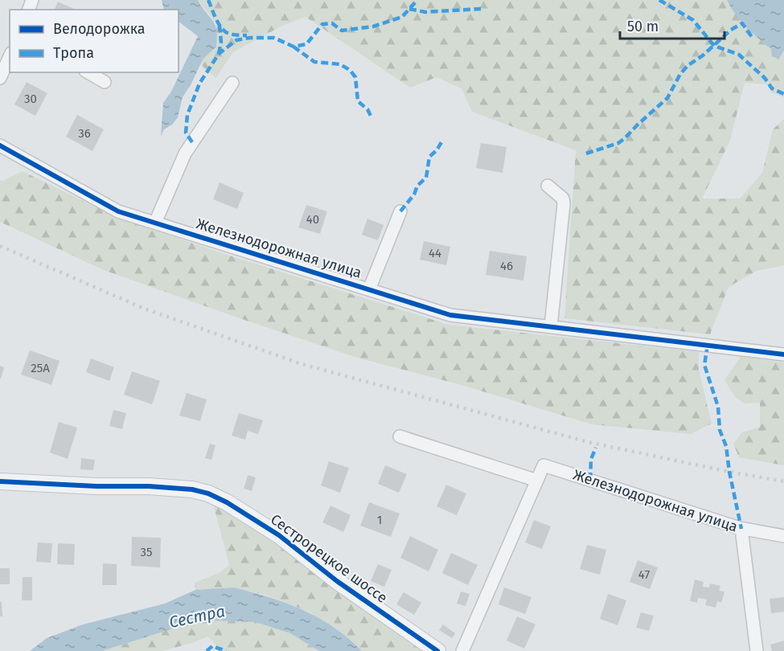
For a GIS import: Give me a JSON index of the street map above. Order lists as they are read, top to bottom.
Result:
{
  "streets": {
    "street": ["Железнодорожная улица", "Сестрорецкое шоссе"]
  },
  "water": ["Сестра"],
  "house_numbers": [
    "30",
    "36",
    "40",
    "44",
    "46",
    "25А",
    "1",
    "35",
    "47"
  ],
  "legend": ["Велодорожка", "Тропа"],
  "scale_bar": "50 m"
}
